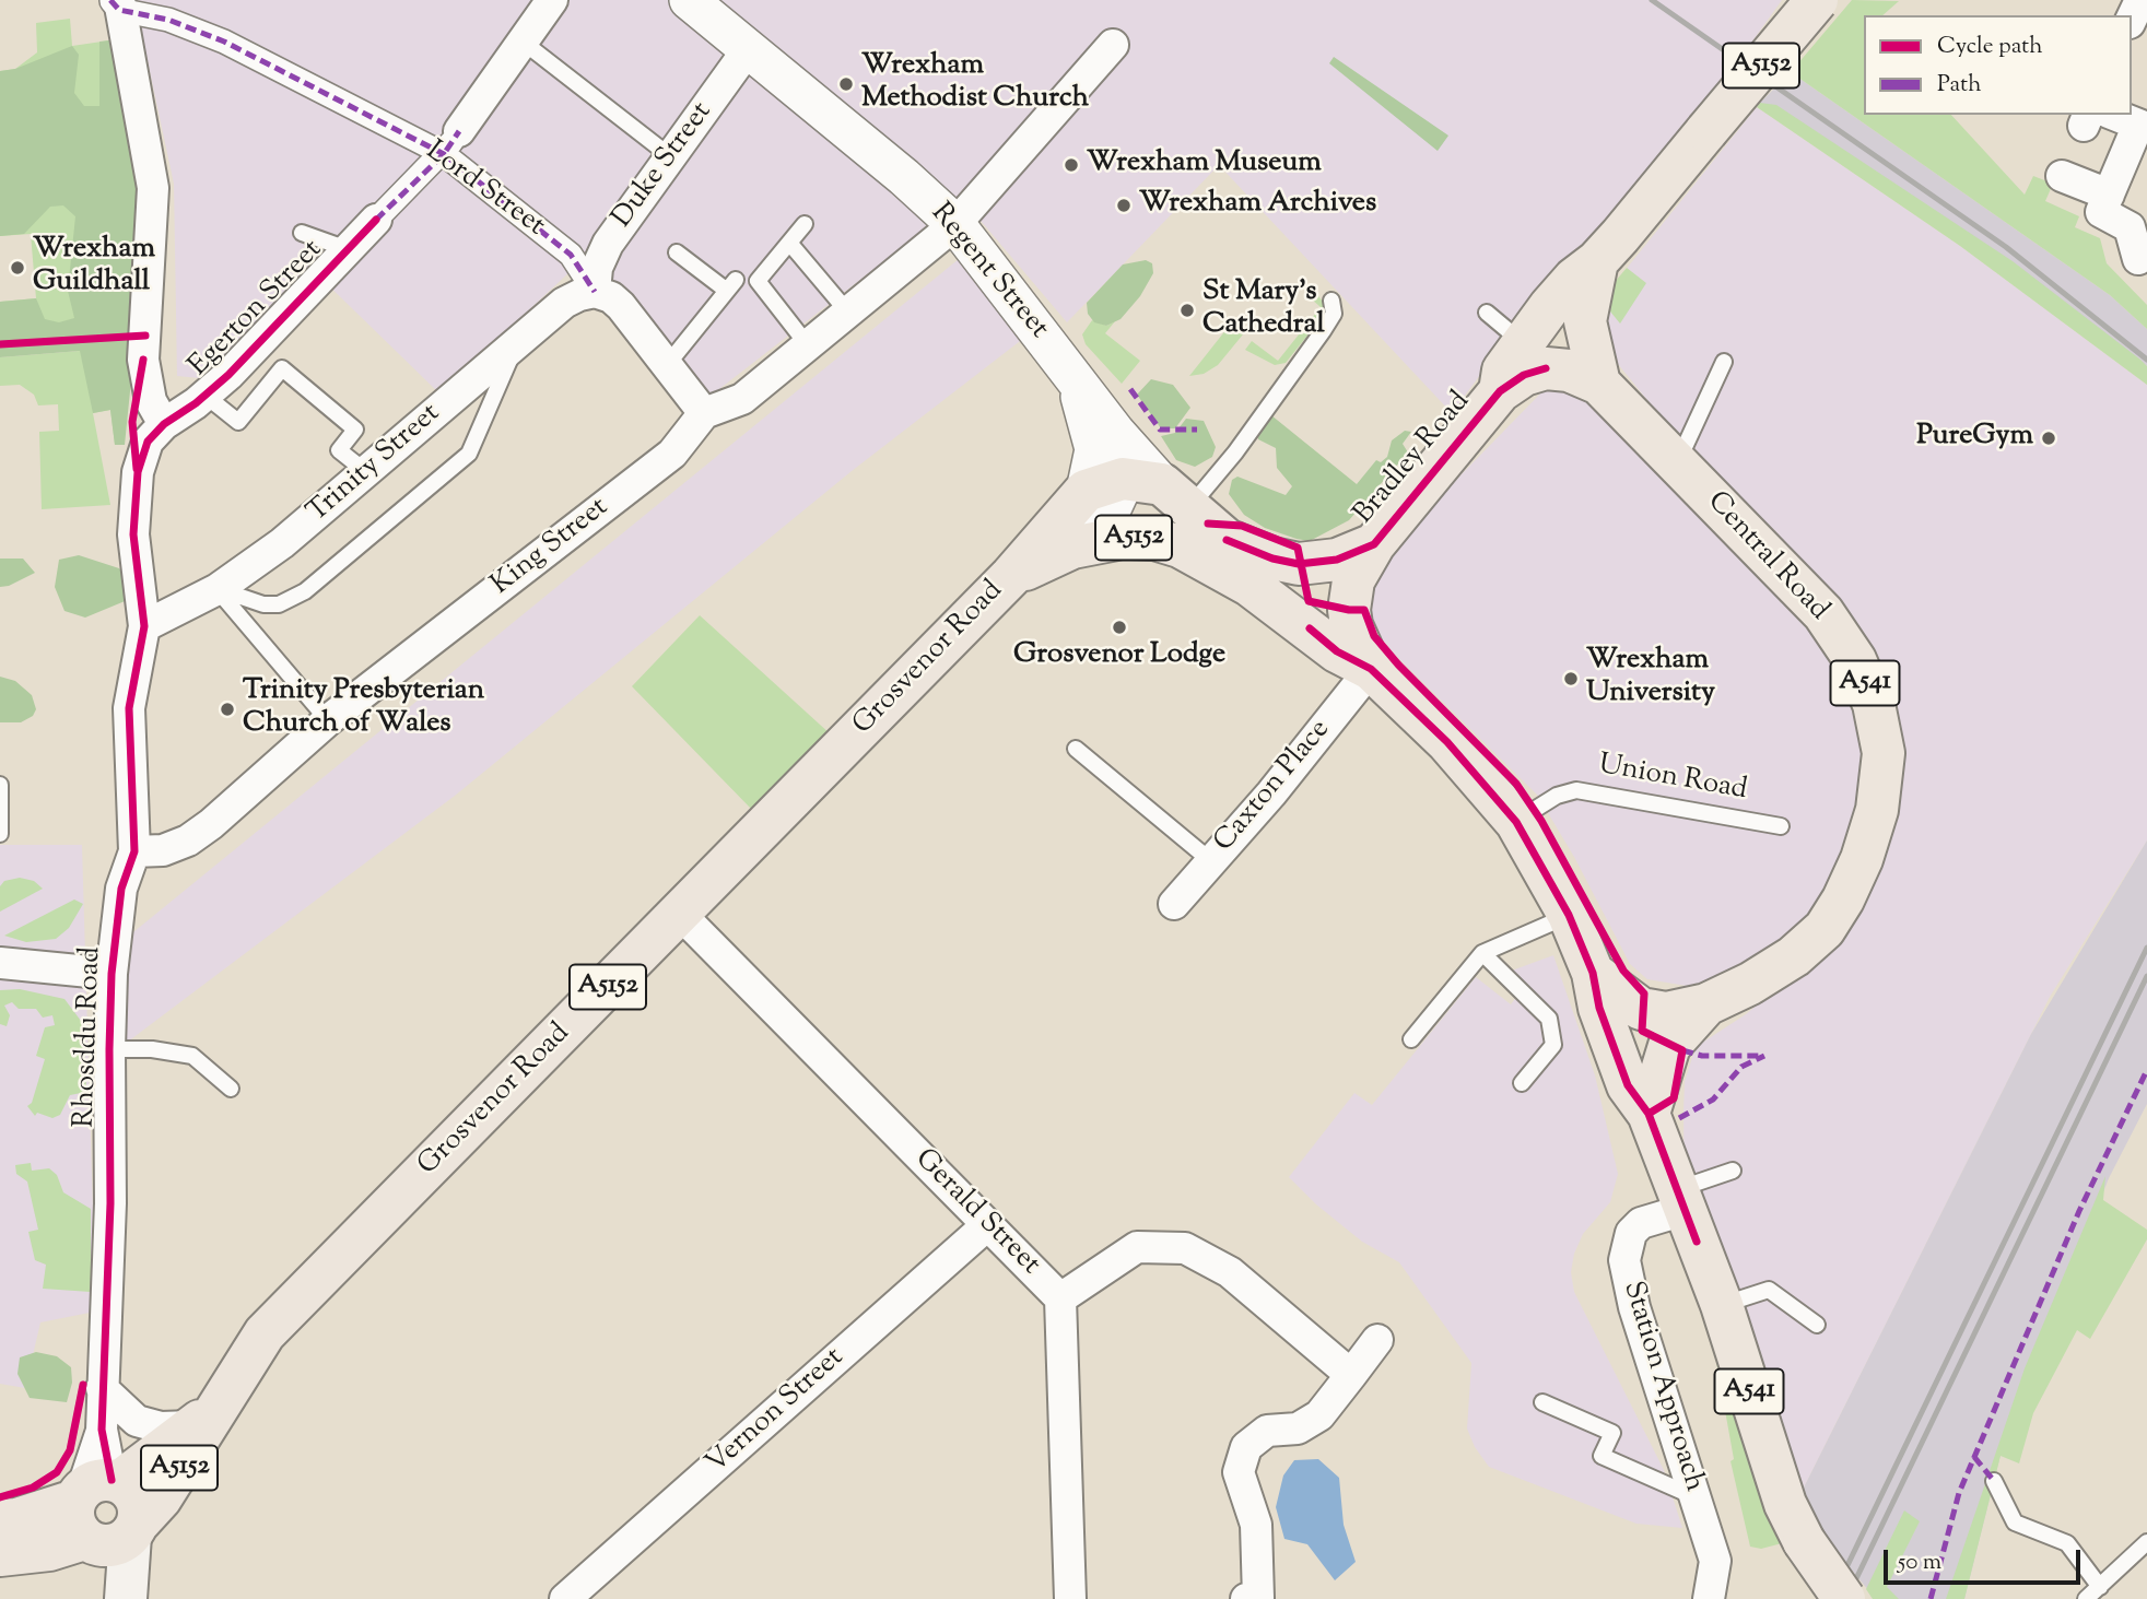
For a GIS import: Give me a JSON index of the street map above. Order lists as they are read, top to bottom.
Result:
{
  "streets": {
    "main road": [
      "A5152",
      "Regent Street",
      "Bradley Road",
      "Central Road",
      "Grosvenor Road",
      "A541",
      "Rhosddu Road"
    ],
    "street": [
      "Duke Street",
      "Lord Street",
      "Egerton Street",
      "Trinity Street",
      "King Street",
      "Caxton Place",
      "Gerald Street",
      "Station Approach",
      "Vernon Street"
    ],
    "lane": ["Union Road"]
  },
  "crossings": [
    ["A5152", "Bradley Road"],
    ["A5152", "Central Road"],
    ["A5152", "Grosvenor Road"],
    ["A5152", "A541"],
    ["A5152", "Union Road"],
    ["A5152", "Caxton Place"],
    ["Duke Street", "Lord Street"],
    ["Duke Street", "Regent Street"],
    ["Duke Street", "Trinity Street"],
    ["Lord Street", "Egerton Street"],
    ["Lord Street", "Trinity Street"],
    ["Lord Street", "King Street"],
    ["Regent Street", "Bradley Road"],
    ["Regent Street", "Grosvenor Road"],
    ["Egerton Street", "Rhosddu Road"],
    ["Bradley Road", "Central Road"],
    ["Bradley Road", "Caxton Place"],
    ["Trinity Street", "Rhosddu Road"],
    ["King Street", "Rhosddu Road"],
    ["Central Road", "A541"],
    ["Grosvenor Road", "Rhosddu Road"],
    ["Grosvenor Road", "Gerald Street"],
    ["A541", "Station Approach"],
    ["Gerald Street", "Vernon Street"]
  ],
  "places": [
    "Wrexham Methodist Church",
    "Wrexham Museum",
    "Wrexham Archives",
    "Wrexham Guildhall",
    "St Mary's Cathedral",
    "PureGym",
    "Grosvenor Lodge",
    "Wrexham University",
    "Trinity Presbyterian Church of Wales"
  ],
  "legend": ["Cycle path", "Path"],
  "scale_bar": "50 m"
}
